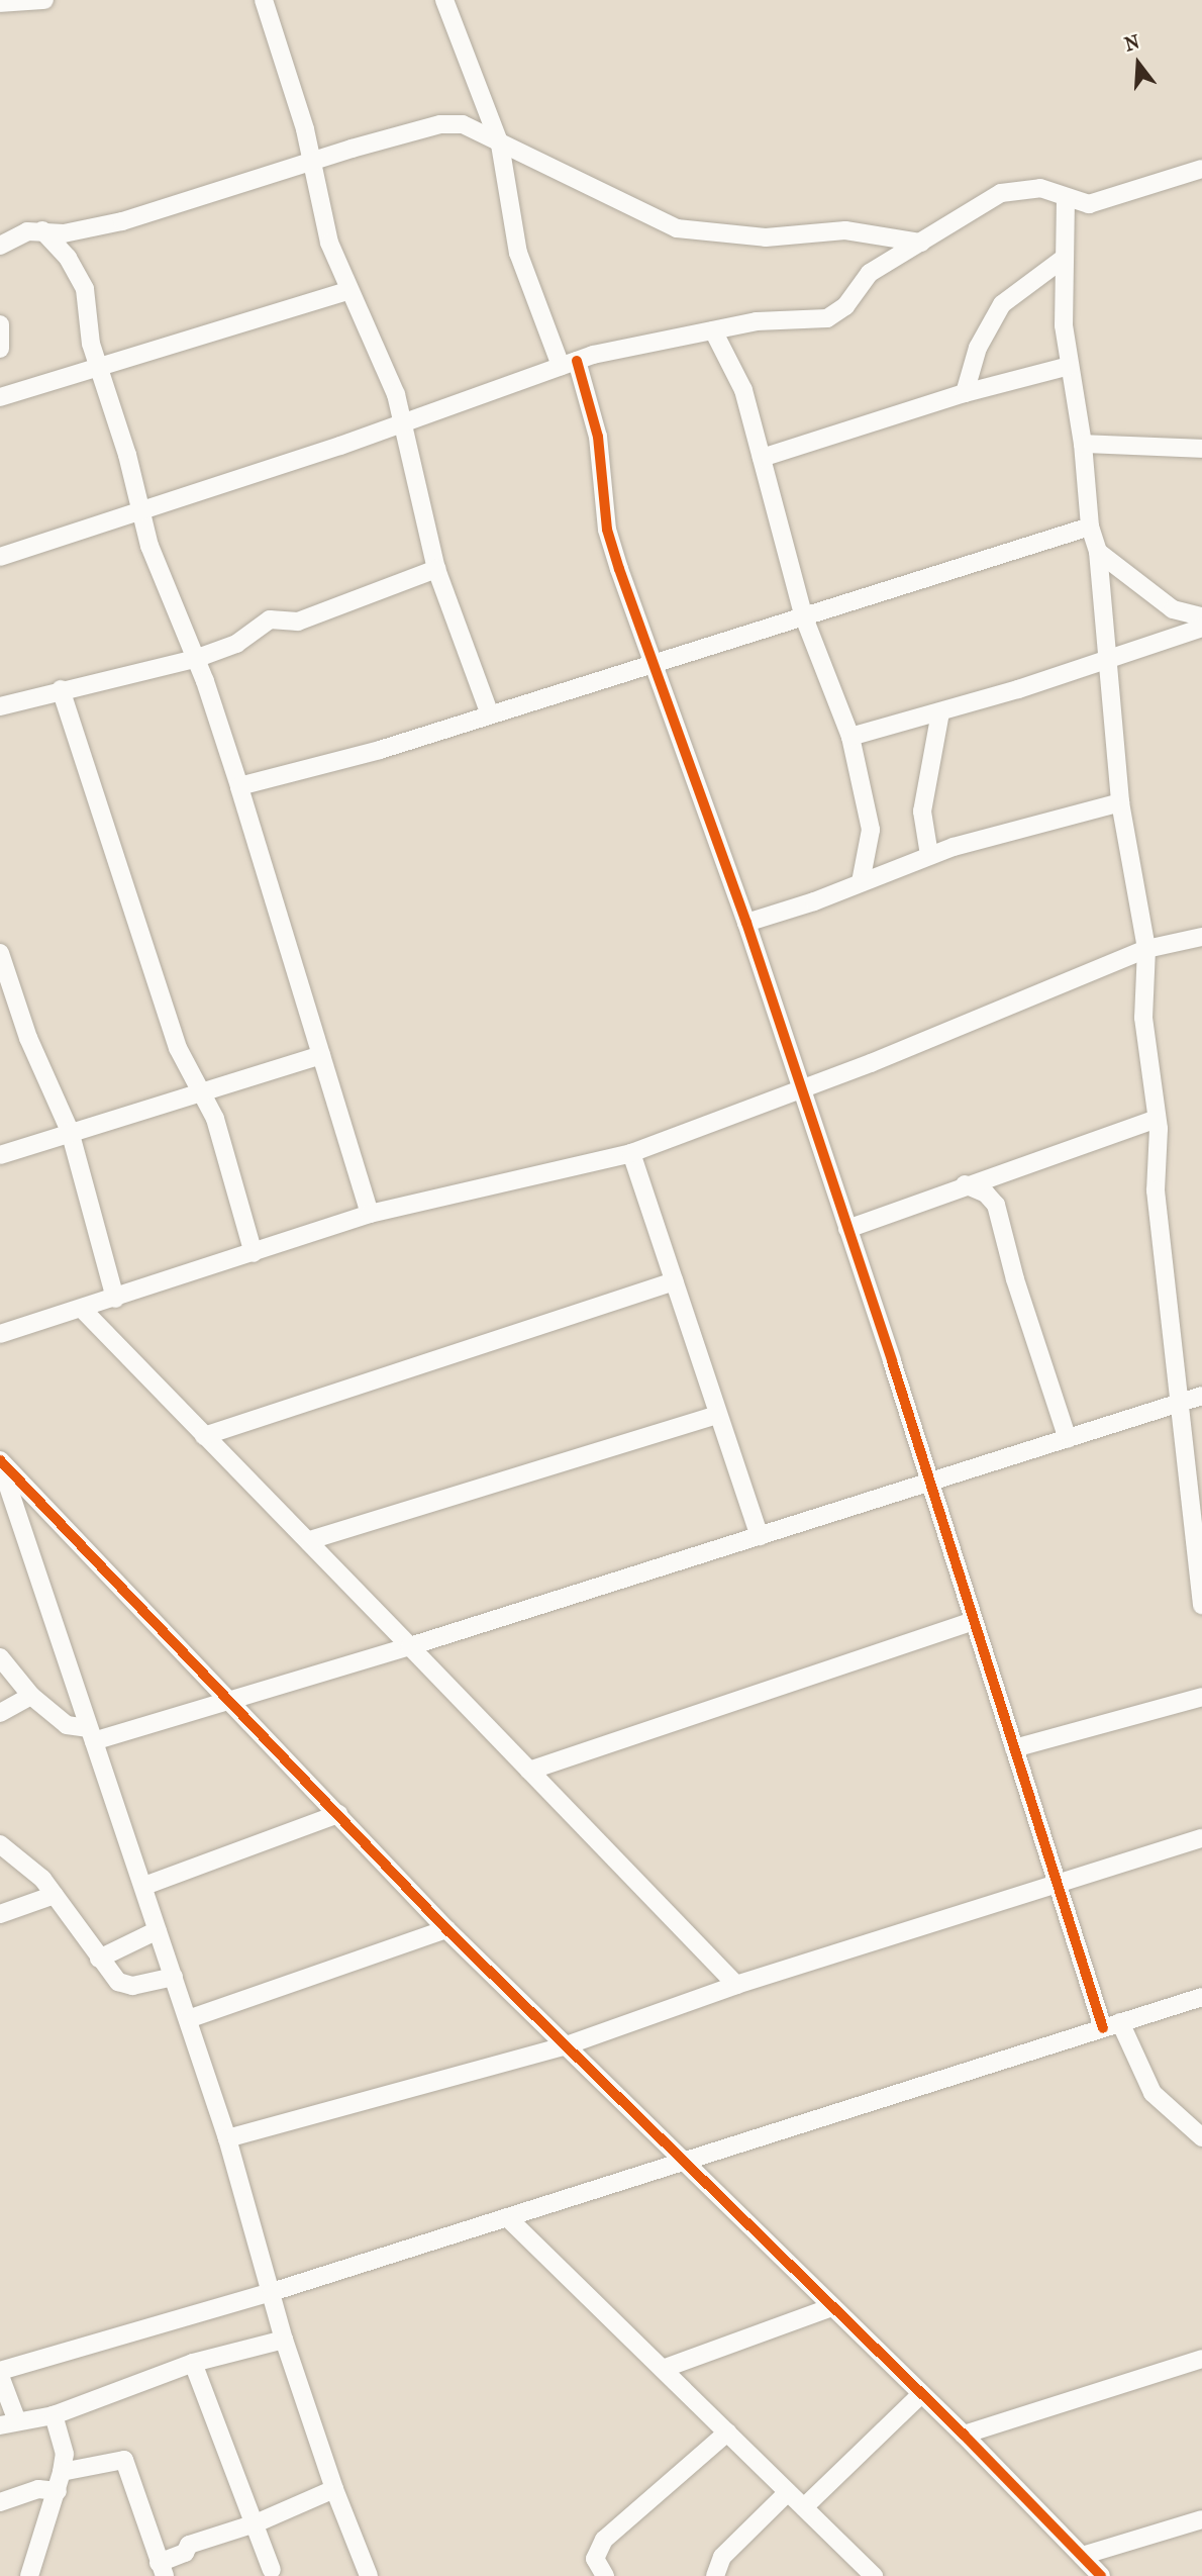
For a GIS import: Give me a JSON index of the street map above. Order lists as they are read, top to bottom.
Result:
{
  "north": "top"
}
